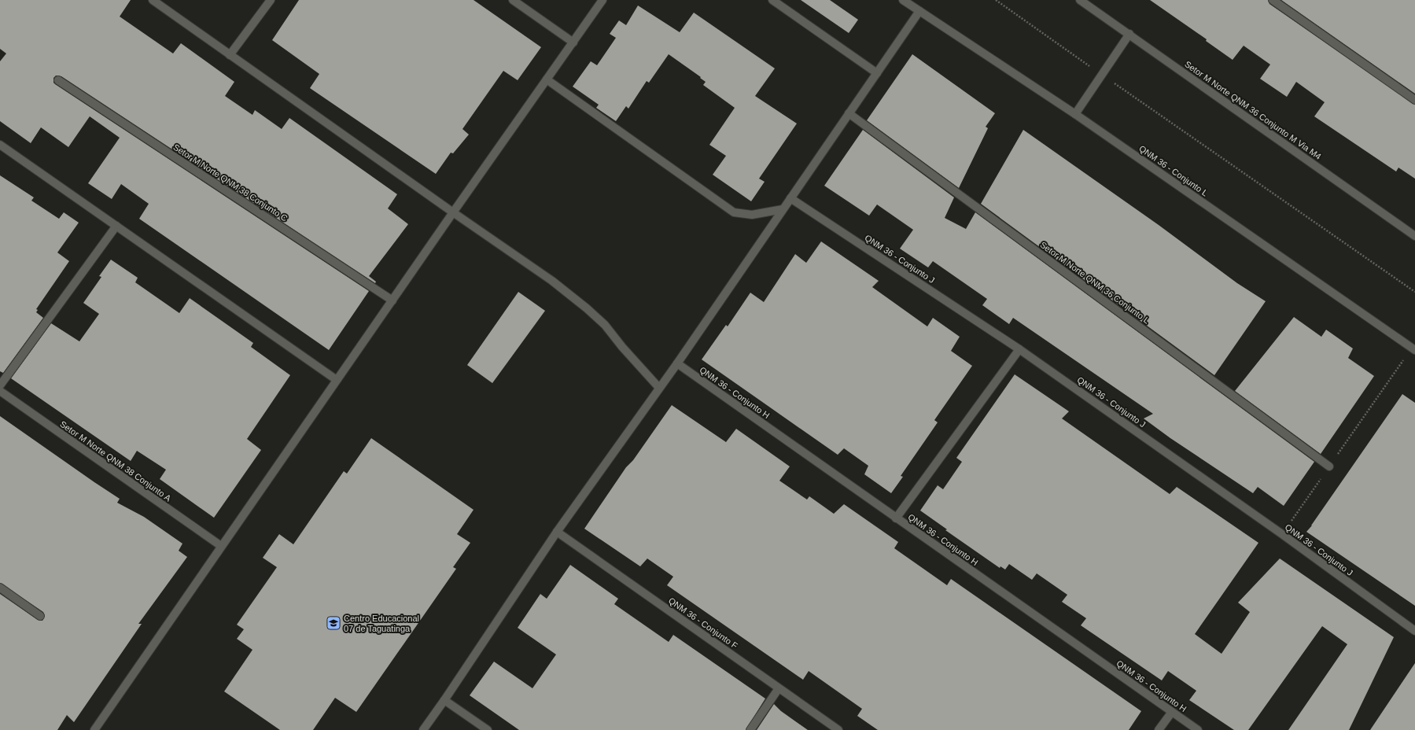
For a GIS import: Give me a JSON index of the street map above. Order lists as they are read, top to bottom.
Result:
{
  "streets": {
    "street": [
      "Setor M Norte QNM 36 Conjunto M Via M4",
      "QNM 36 - Conjunto L",
      "Setor M Norte QNM 38 Conjunto C",
      "QNM 36 - Conjunto J",
      "Setor M Norte QNM 36 Conjunto L",
      "QNM 36 - Conjunto H",
      "Setor M Norte QNM 38 Conjunto A",
      "QNM 36 - Conjunto F"
    ]
  },
  "places": {
    "school or university": ["Centro Educacional 07 de Taguatinga"]
  }
}
